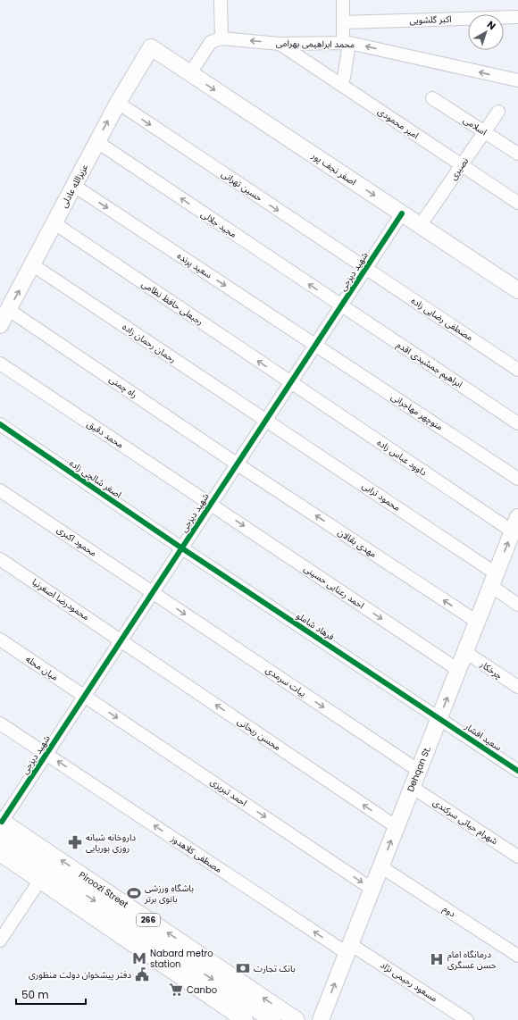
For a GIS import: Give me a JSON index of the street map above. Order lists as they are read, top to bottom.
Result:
{
  "streets": {
    "main road": [
      "اصغر نجف پور",
      "عزیزالله عادلی",
      "Dehqan St.",
      "Piroozi Street",
      "266"
    ],
    "street": [
      "اکبر گلشویی",
      "محمد ابراهیمی بهرامی",
      "امیر محمودی",
      "اسلامی",
      "نصیری",
      "حسین تهرانی",
      "مجید جلالی",
      "سعید پرنده",
      "شهید دیزجی",
      "رجبعلی حافظ نظامی",
      "مصطفی رضایی زاده",
      "رحمان رحمان زاده",
      "ابراهیم جمشیدی اقدم",
      "راه چمنی",
      "منوچهر مهاجرانی",
      "محمد دقیق",
      "داوود عباس زاده",
      "اصغر شالچی زاده",
      "محمود ترابی",
      "محمود اکبری",
      "مهدی بقالان",
      "احمد رعنایی حسینی",
      "محمودرضا اصغرنیا",
      "فرهاد شاملو",
      "میان محله",
      "چرخکار",
      "بیات سرمدی",
      "محسن ریحانی",
      "سعید افشار",
      "احمد تبریزی",
      "شهرام حیاتی سرکندی",
      "مصطفی کلاهدوز",
      "دوم",
      "مسعود رحیمی نژاد"
    ]
  },
  "crossings": [
    ["محمد ابراهیمی بهرامی", "امیر محمودی"],
    ["امیر محمودی", "نصیری"],
    ["اسلامی", "نصیری"],
    ["اصغر نجف پور", "نصیری"],
    ["اصغر نجف پور", "عزیزالله عادلی"],
    ["اصغر نجف پور", "شهید دیزجی"],
    ["عزیزالله عادلی", "حسین تهرانی"],
    ["عزیزالله عادلی", "مجید جلالی"],
    ["عزیزالله عادلی", "سعید پرنده"],
    ["عزیزالله عادلی", "رجبعلی حافظ نظامی"],
    ["عزیزالله عادلی", "رحمان رحمان زاده"],
    ["عزیزالله عادلی", "راه چمنی"],
    ["حسین تهرانی", "شهید دیزجی"],
    ["حسین تهرانی", "مصطفی رضایی زاده"],
    ["مجید جلالی", "شهید دیزجی"],
    ["مجید جلالی", "ابراهیم جمشیدی اقدم"],
    ["سعید پرنده", "شهید دیزجی"],
    ["سعید پرنده", "منوچهر مهاجرانی"],
    ["شهید دیزجی", "رجبعلی حافظ نظامی"],
    ["شهید دیزجی", "مصطفی رضایی زاده"],
    ["شهید دیزجی", "رحمان رحمان زاده"],
    ["شهید دیزجی", "ابراهیم جمشیدی اقدم"],
    ["شهید دیزجی", "راه چمنی"],
    ["شهید دیزجی", "منوچهر مهاجرانی"],
    ["شهید دیزجی", "محمد دقیق"],
    ["شهید دیزجی", "داوود عباس زاده"],
    ["شهید دیزجی", "اصغر شالچی زاده"],
    ["شهید دیزجی", "محمود ترابی"],
    ["شهید دیزجی", "محمود اکبری"],
    ["شهید دیزجی", "مهدی بقالان"],
    ["شهید دیزجی", "احمد رعنایی حسینی"],
    ["شهید دیزجی", "محمودرضا اصغرنیا"],
    ["شهید دیزجی", "فرهاد شاملو"],
    ["شهید دیزجی", "میان محله"],
    ["شهید دیزجی", "بیات سرمدی"],
    ["شهید دیزجی", "محسن ریحانی"],
    ["شهید دیزجی", "احمد تبریزی"],
    ["شهید دیزجی", "مصطفی کلاهدوز"],
    ["شهید دیزجی", "Piroozi Street"],
    ["رجبعلی حافظ نظامی", "داوود عباس زاده"],
    ["رحمان رحمان زاده", "محمود ترابی"],
    ["راه چمنی", "مهدی بقالان"],
    ["محمد دقیق", "احمد رعنایی حسینی"],
    ["داوود عباس زاده", "Dehqan St."],
    ["اصغر شالچی زاده", "فرهاد شاملو"],
    ["محمود ترابی", "Dehqan St."],
    ["محمود اکبری", "بیات سرمدی"],
    ["مهدی بقالان", "Dehqan St."],
    ["احمد رعنایی حسینی", "Dehqan St."],
    ["محمودرضا اصغرنیا", "محسن ریحانی"],
    ["فرهاد شاملو", "سعید افشار"],
    ["فرهاد شاملو", "Dehqan St."],
    ["میان محله", "احمد تبریزی"],
    ["چرخکار", "Dehqan St."],
    ["بیات سرمدی", "Dehqan St."],
    ["محسن ریحانی", "Dehqan St."],
    ["سعید افشار", "Dehqan St."],
    ["Dehqan St.", "احمد تبریزی"],
    ["Dehqan St.", "شهرام حیاتی سرکندی"],
    ["Dehqan St.", "مصطفی کلاهدوز"],
    ["Dehqan St.", "دوم"],
    ["Dehqan St.", "مسعود رحیمی نژاد"],
    ["مصطفی کلاهدوز", "مسعود رحیمی نژاد"]
  ],
  "one_way": [
    "محمد ابراهیمی بهرامی",
    "اصغر نجف پور",
    "حسین تهرانی",
    "مجید جلالی",
    "سعید پرنده",
    "رجبعلی حافظ نظامی",
    "مهدی بقالان",
    "احمد رعنایی حسینی",
    "بیات سرمدی",
    "محسن ریحانی",
    "Dehqan St.",
    "احمد تبریزی",
    "مصطفی کلاهدوز"
  ],
  "places": {
    "pharmacy": ["داروخانه شبانه روزی بوریایی"],
    "sports": ["باشگاه ورزشی بانوی برتر"],
    "metro station": ["Nabard metro station"],
    "hospital": ["درمانگاه امام حسن عسگری"],
    "bank": ["بانک تجارت"],
    "public building": ["دفتر پیشخوان دولت‌ منظوری"],
    "supermarket": ["Canbo"]
  },
  "scale_bar": "50 m",
  "north": "top right"
}
